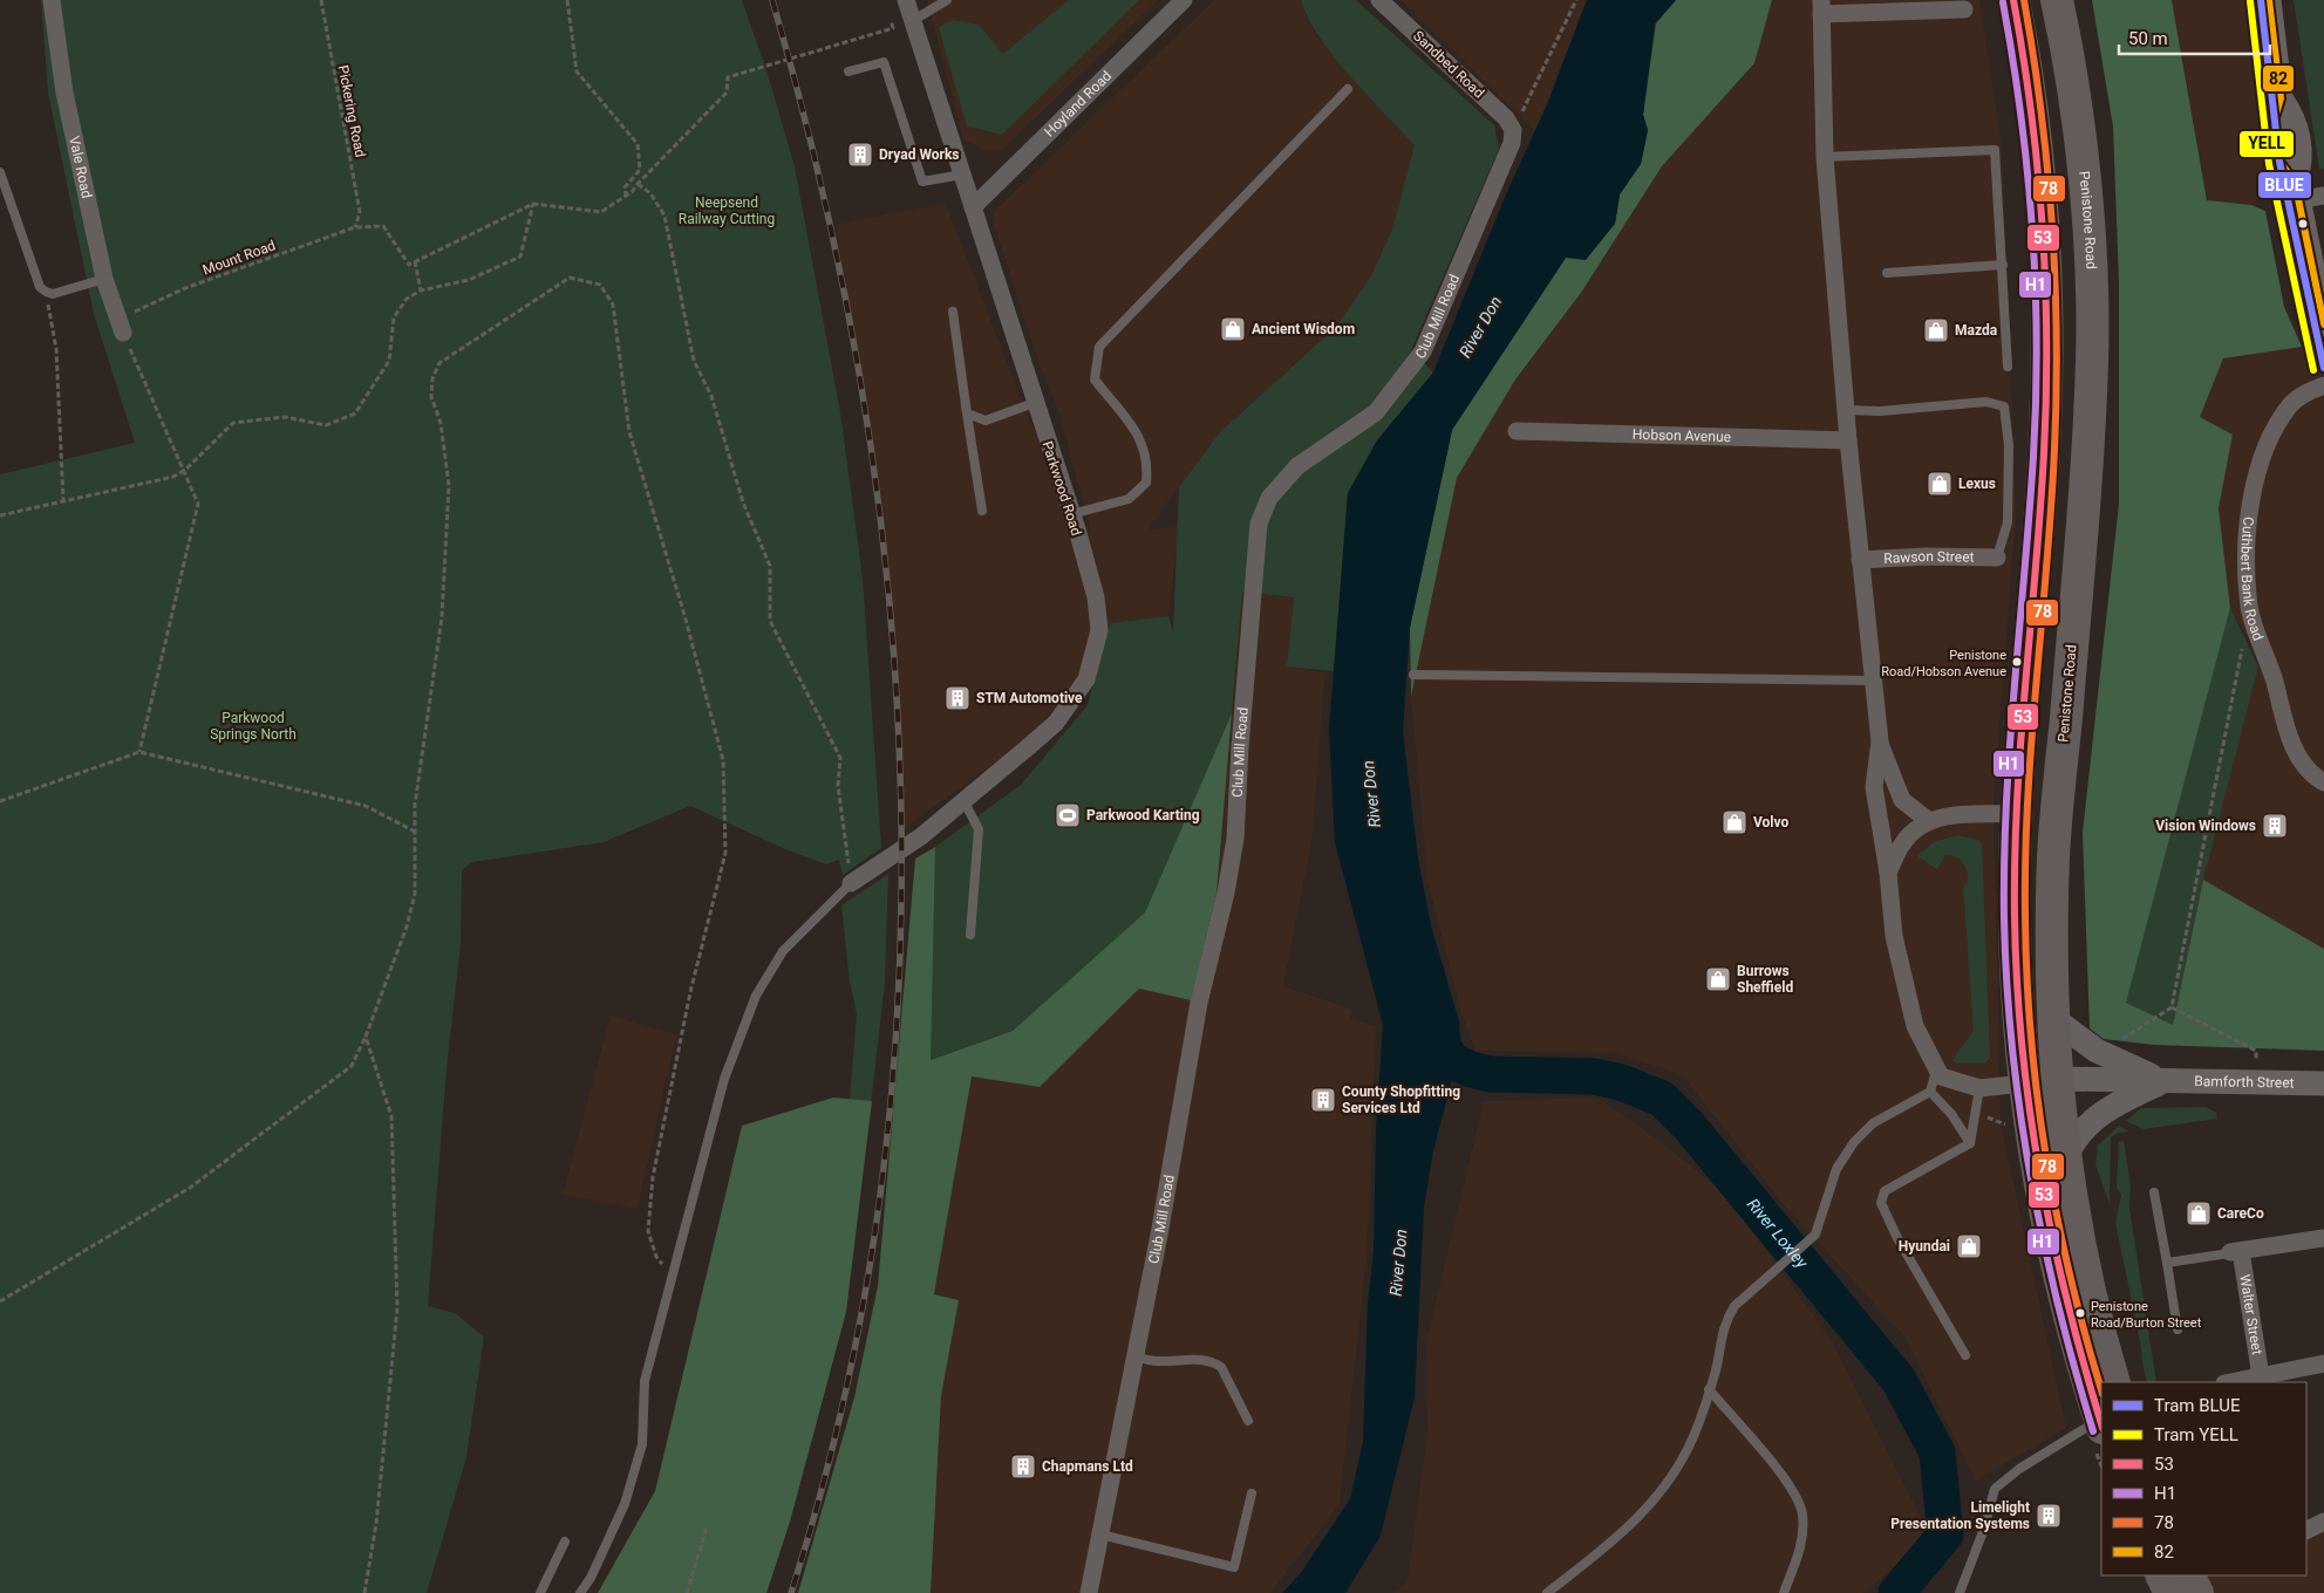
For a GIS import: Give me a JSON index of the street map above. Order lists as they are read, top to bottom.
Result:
{
  "streets": {
    "highway": ["Penistone Road"],
    "street": [
      "Sandbed Road",
      "Hoyland Road",
      "Vale Road",
      "Club Mill Road",
      "Hobson Avenue",
      "Parkwood Road",
      "Rawson Street",
      "Cuthbert Bank Road",
      "Bamforth Street",
      "Walter Street"
    ],
    "path": ["Pickering Road", "Mount Road"]
  },
  "crossings": [
    ["Sandbed Road", "Club Mill Road"],
    ["Hoyland Road", "Parkwood Road"],
    ["Pickering Road", "Mount Road"],
    ["Vale Road", "Mount Road"],
    ["Penistone Road", "Bamforth Street"]
  ],
  "water": ["River Don", "River Loxley"],
  "parks": ["Neepsend Railway Cutting", "Parkwood Springs North"],
  "places": {
    "building": [
      "Dryad Works",
      "STM Automotive",
      "Vision Windows",
      "County Shopfitting Services Ltd",
      "Chapmans Ltd",
      "Limelight Presentation Systems"
    ],
    "shop": [
      "Ancient Wisdom",
      "Mazda",
      "Lexus",
      "Volvo",
      "Burrows Sheffield",
      "CareCo",
      "Hyundai"
    ],
    "other": ["Penistone Road/Hobson Avenue", "Penistone Road/Burton Street"],
    "sports": ["Parkwood Karting"]
  },
  "lines": [
    "tram line BLUE",
    "transit line 53",
    "transit line 78",
    "transit line 82",
    "tram line YELL",
    "transit line H1"
  ],
  "legend": [
    "Tram BLUE",
    "Tram YELL",
    "53",
    "H1",
    "78",
    "82"
  ],
  "scale_bar": "50 m"
}
